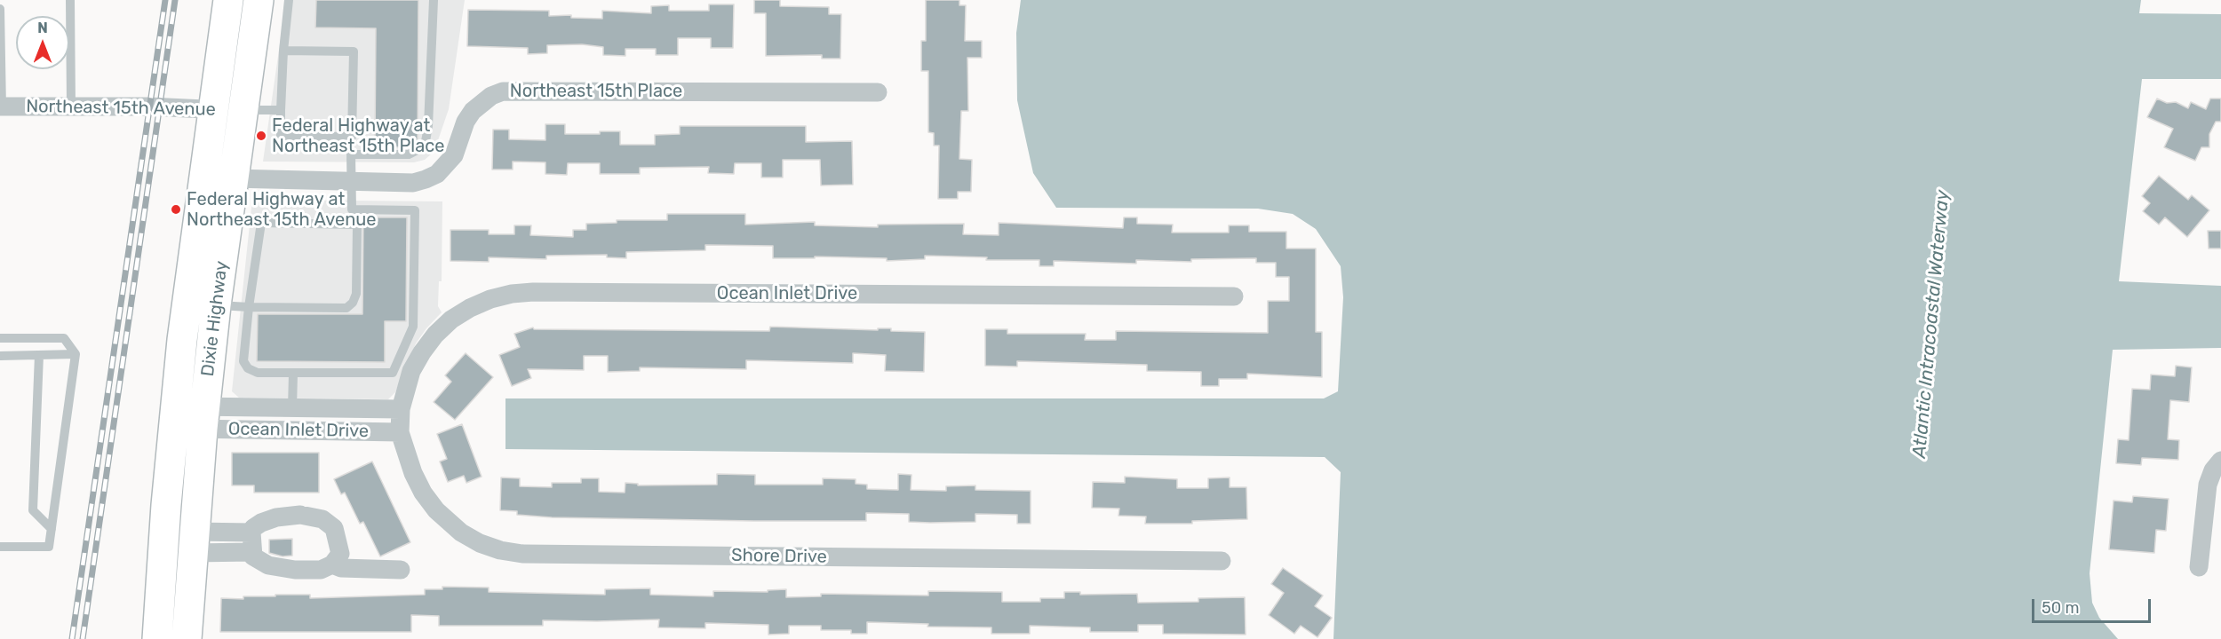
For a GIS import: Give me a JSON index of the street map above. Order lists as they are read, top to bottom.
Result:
{
  "streets": {
    "main road": ["Dixie Highway"],
    "street": [
      "Northeast 15th Place",
      "Northeast 15th Avenue",
      "Ocean Inlet Drive",
      "Shore Drive"
    ]
  },
  "crossings": [
    ["Northeast 15th Place", "Dixie Highway"],
    ["Northeast 15th Avenue", "Dixie Highway"],
    ["Ocean Inlet Drive", "Dixie Highway"],
    ["Ocean Inlet Drive", "Shore Drive"]
  ],
  "water": ["Atlantic Intracoastal Waterway"],
  "places": ["Federal Highway at Northeast 15th Place", "Federal Highway at Northeast 15th Avenue"],
  "scale_bar": "50 m",
  "north": "top"
}
